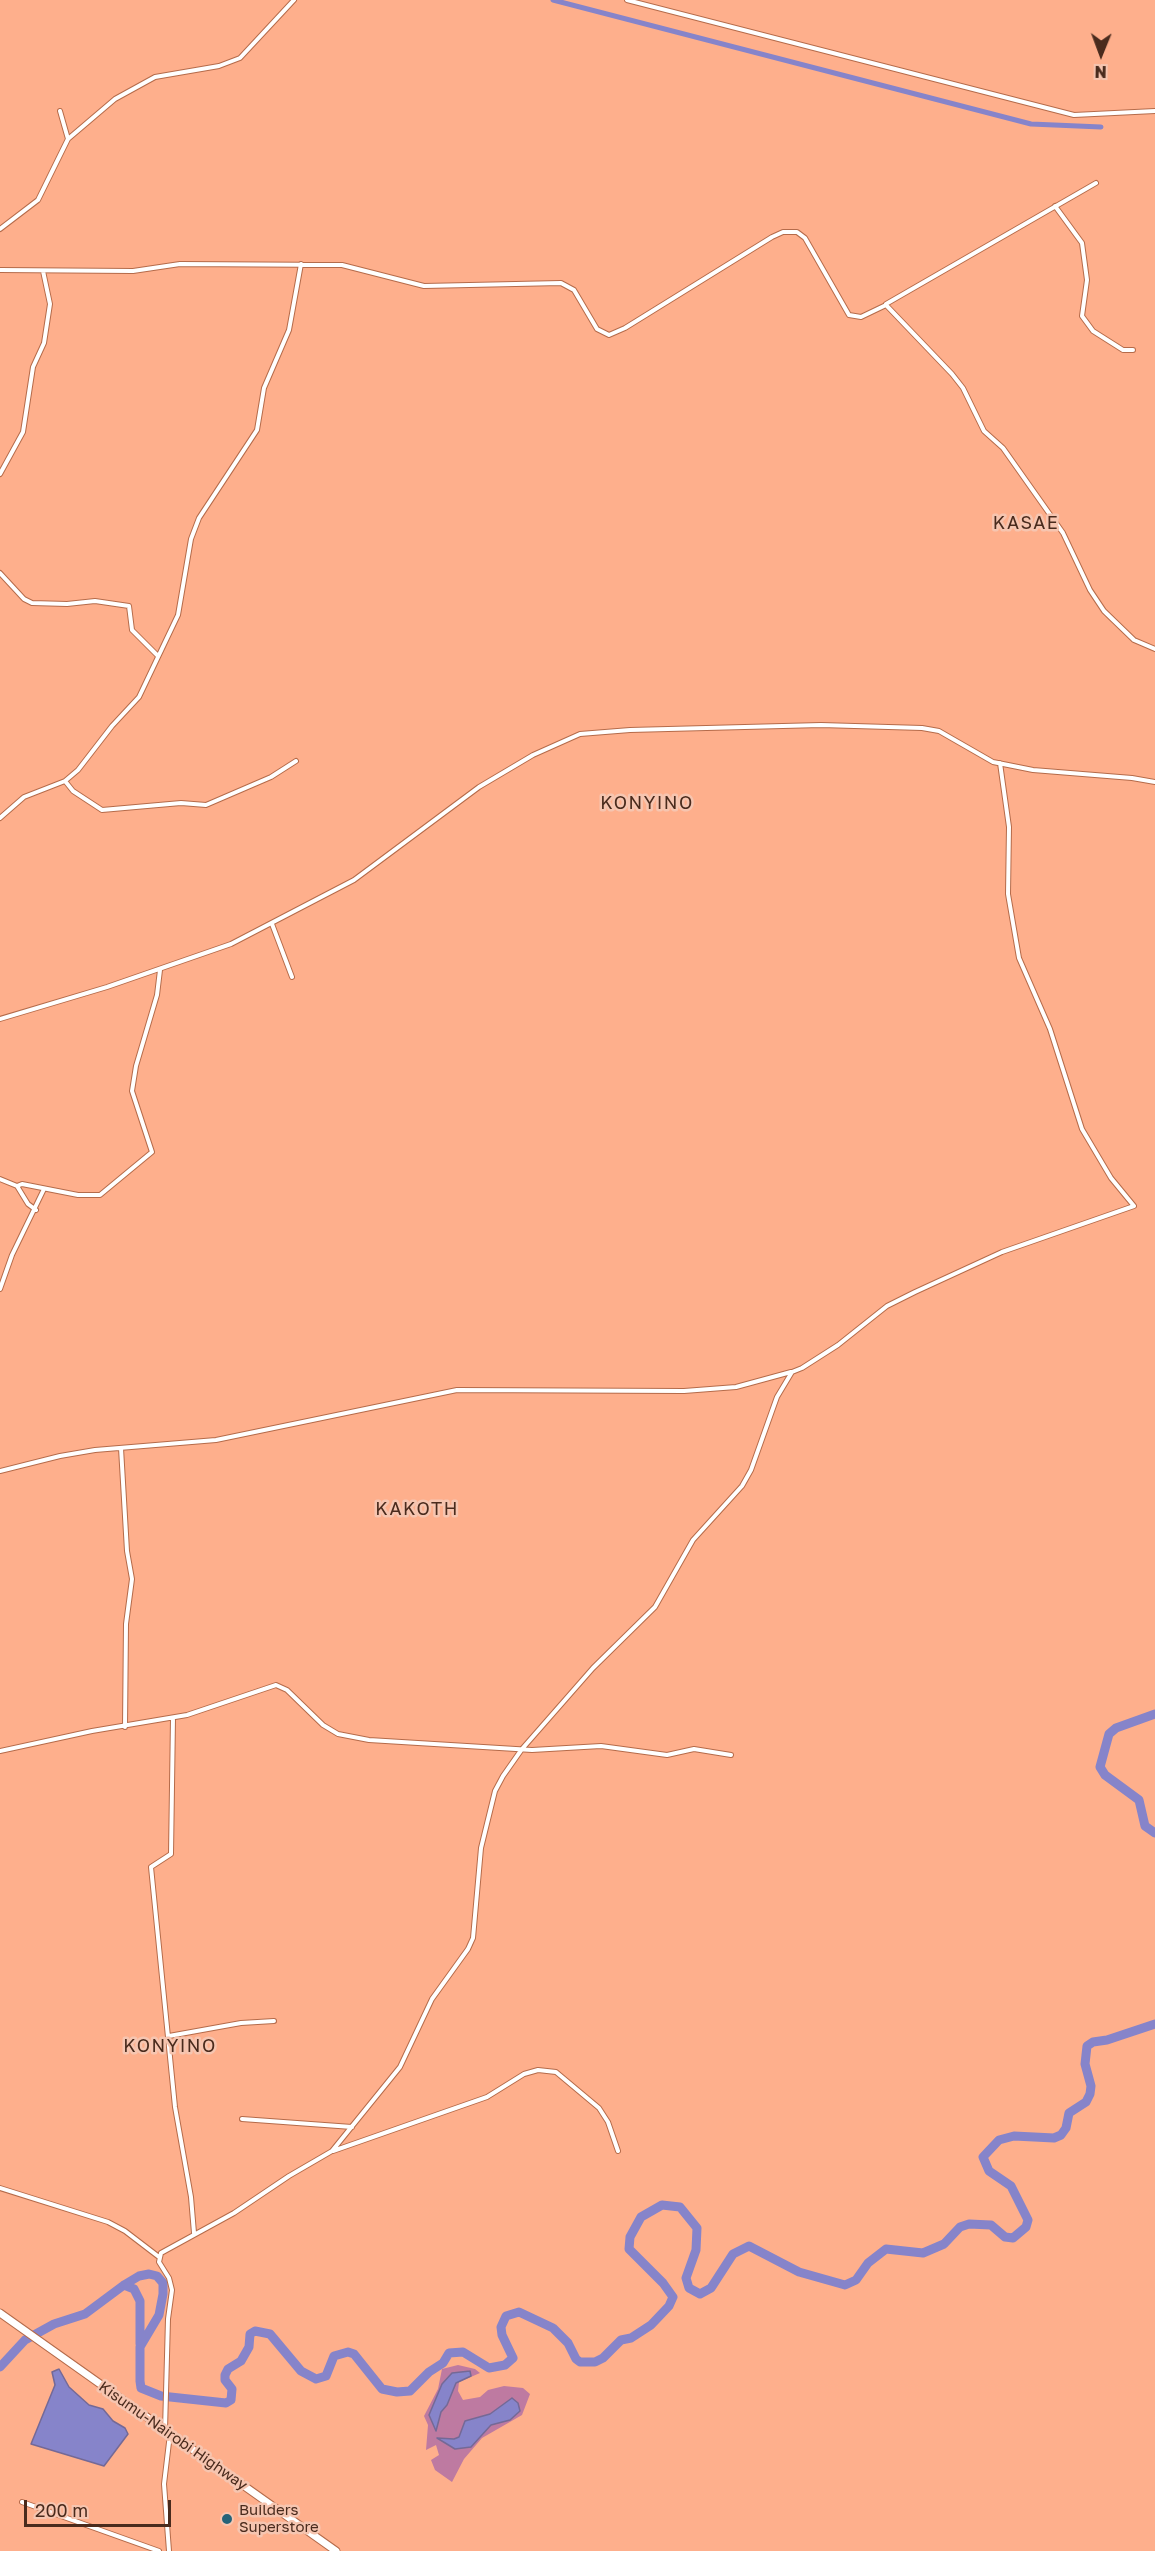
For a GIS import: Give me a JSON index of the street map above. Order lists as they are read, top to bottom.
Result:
{
  "streets": {
    "highway": ["Kisumu-Nairobi Highway"]
  },
  "districts": [
    "KASAE",
    "KONYINO",
    "KAKOTH",
    "KONYINO"
  ],
  "places": ["Builders Superstore"],
  "scale_bar": "200 m",
  "north": "bottom"
}
